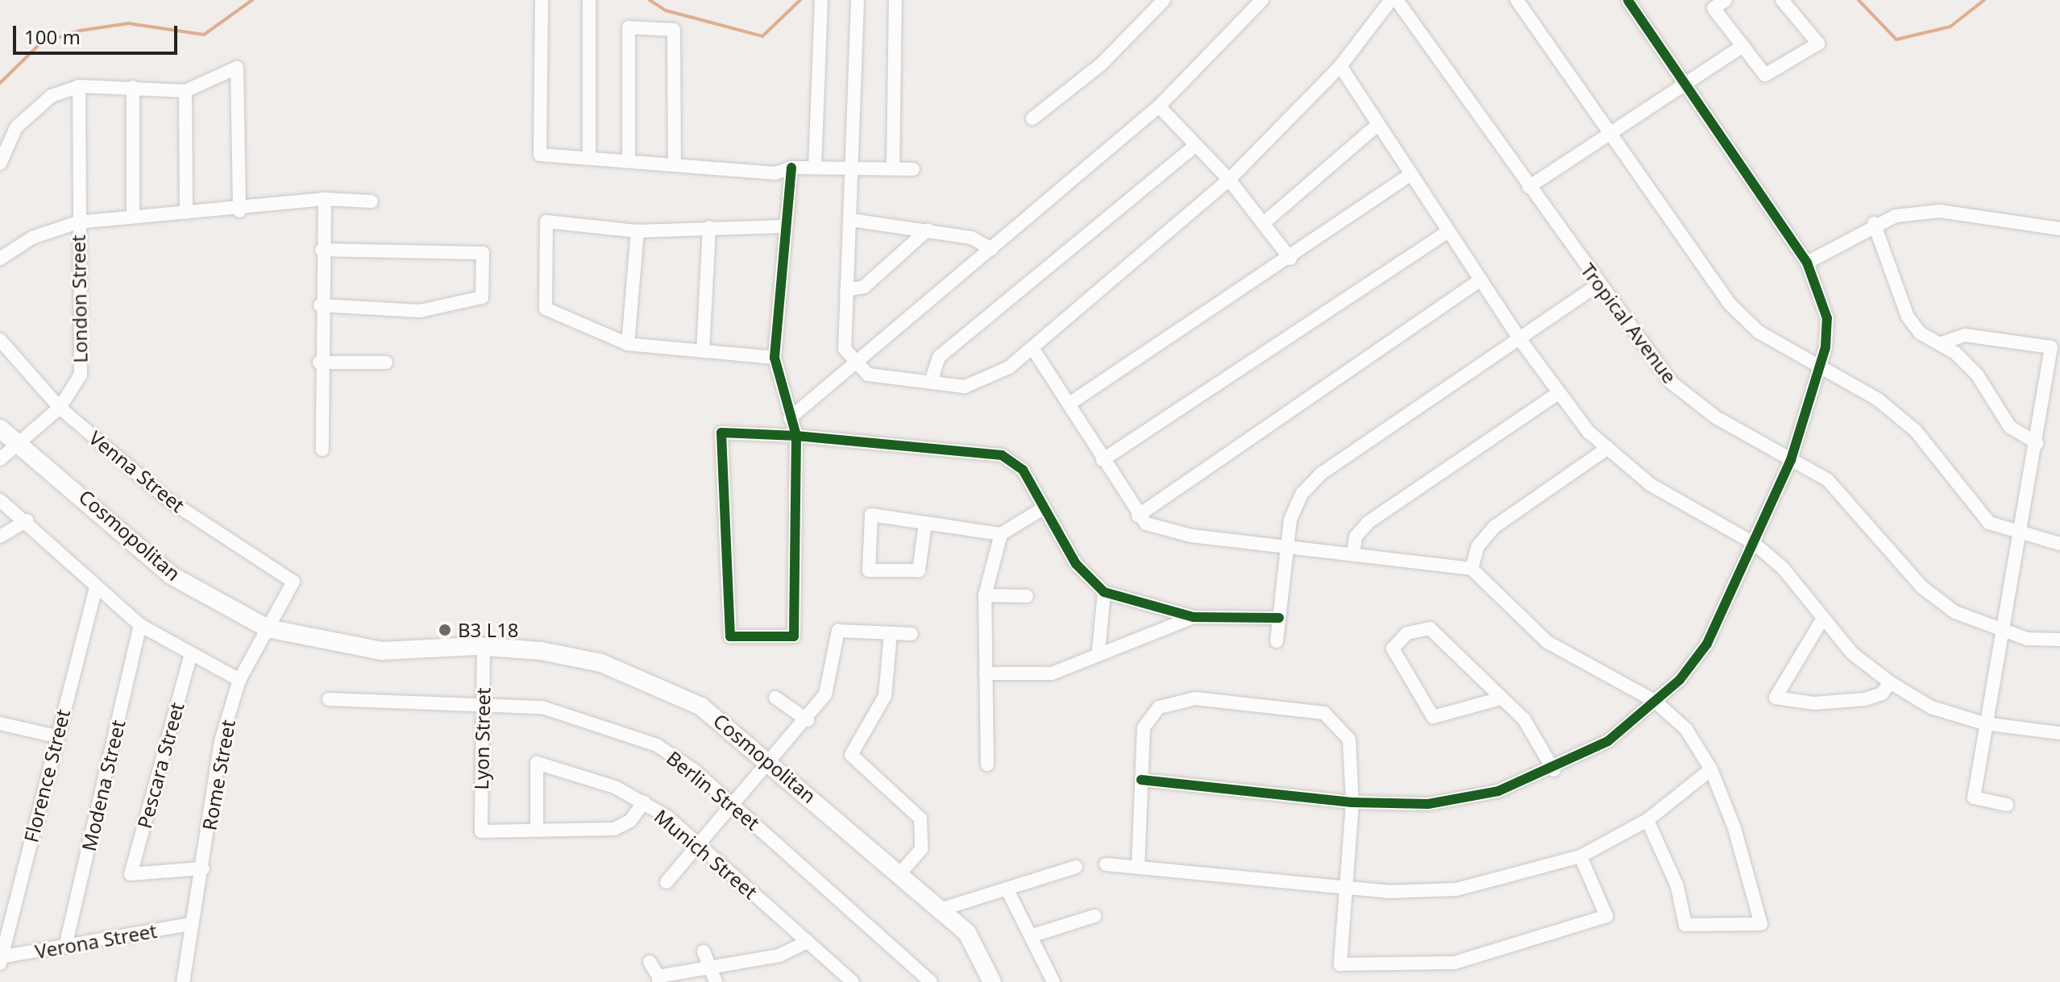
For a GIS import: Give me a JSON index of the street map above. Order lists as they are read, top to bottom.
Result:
{
  "streets": {
    "street": [
      "London Street",
      "Tropical Avenue",
      "Venna Street",
      "Cosmopolitan",
      "Lyon Street",
      "Pescara Street",
      "Rome Street",
      "Florence Street",
      "Modena Street",
      "Berlin Street",
      "Munich Street",
      "Verona Street"
    ]
  },
  "crossings": [
    ["London Street", "Venna Street"],
    ["London Street", "Cosmopolitan"],
    ["Venna Street", "Rome Street"],
    ["Cosmopolitan", "Lyon Street"],
    ["Cosmopolitan", "Rome Street"],
    ["Lyon Street", "Berlin Street"],
    ["Lyon Street", "Munich Street"],
    ["Pescara Street", "Rome Street"],
    ["Rome Street", "Verona Street"],
    ["Florence Street", "Verona Street"],
    ["Modena Street", "Verona Street"]
  ],
  "places": ["B3 L18"],
  "scale_bar": "100 m"
}
